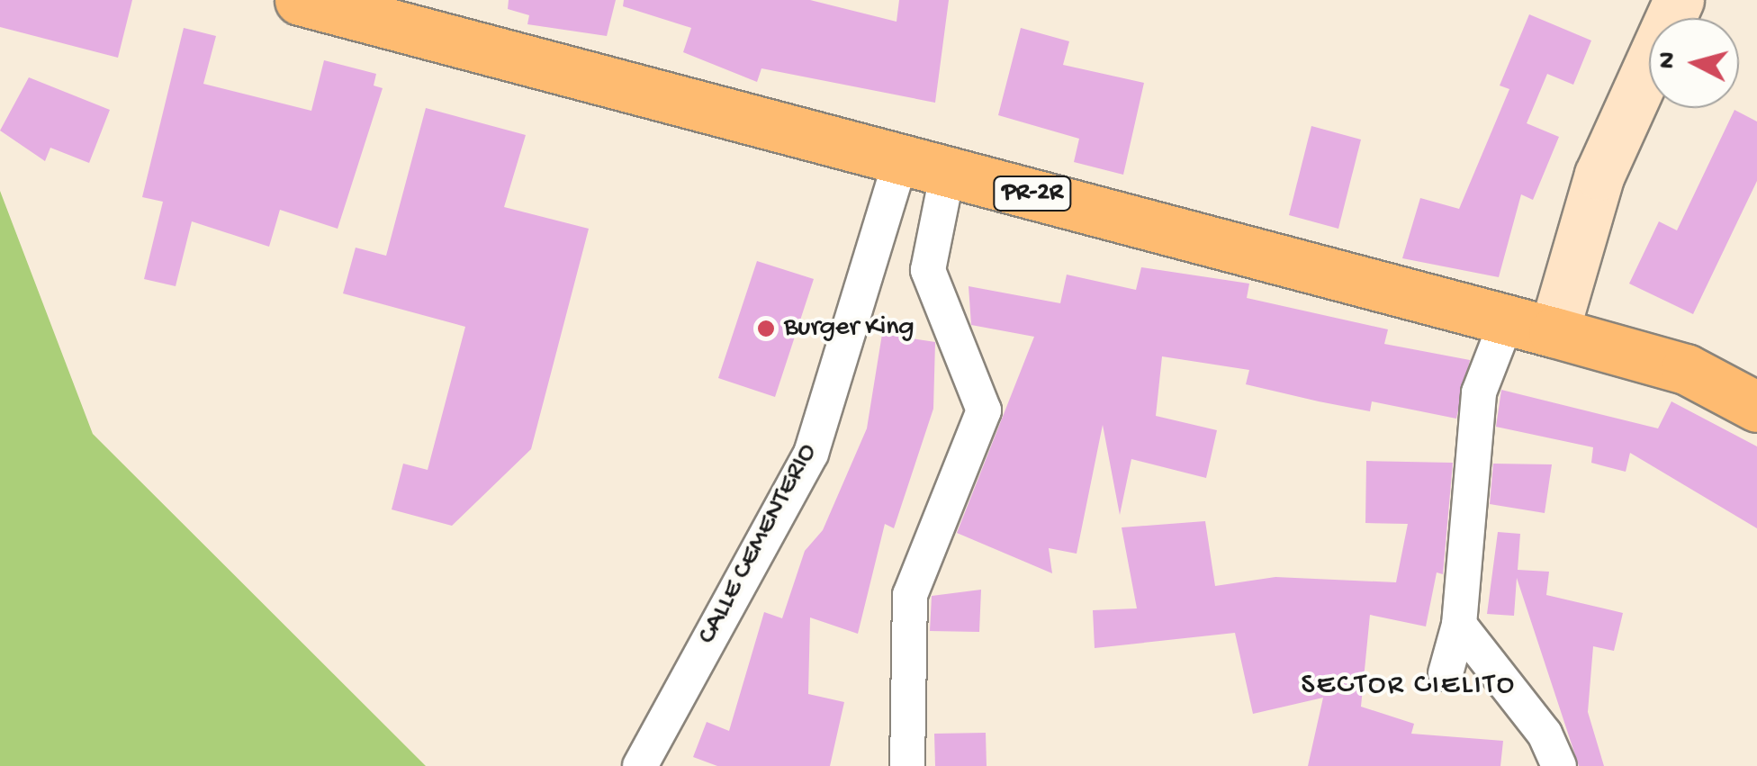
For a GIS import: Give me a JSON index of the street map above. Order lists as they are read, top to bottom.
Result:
{
  "streets": {
    "main road": ["PR-2R"],
    "street": ["CALLE CEMENTERIO"]
  },
  "crossings": [
    ["PR-2R", "CALLE CEMENTERIO"]
  ],
  "districts": ["SECTOR CIELITO"],
  "places": ["Burger King"],
  "north": "left"
}
